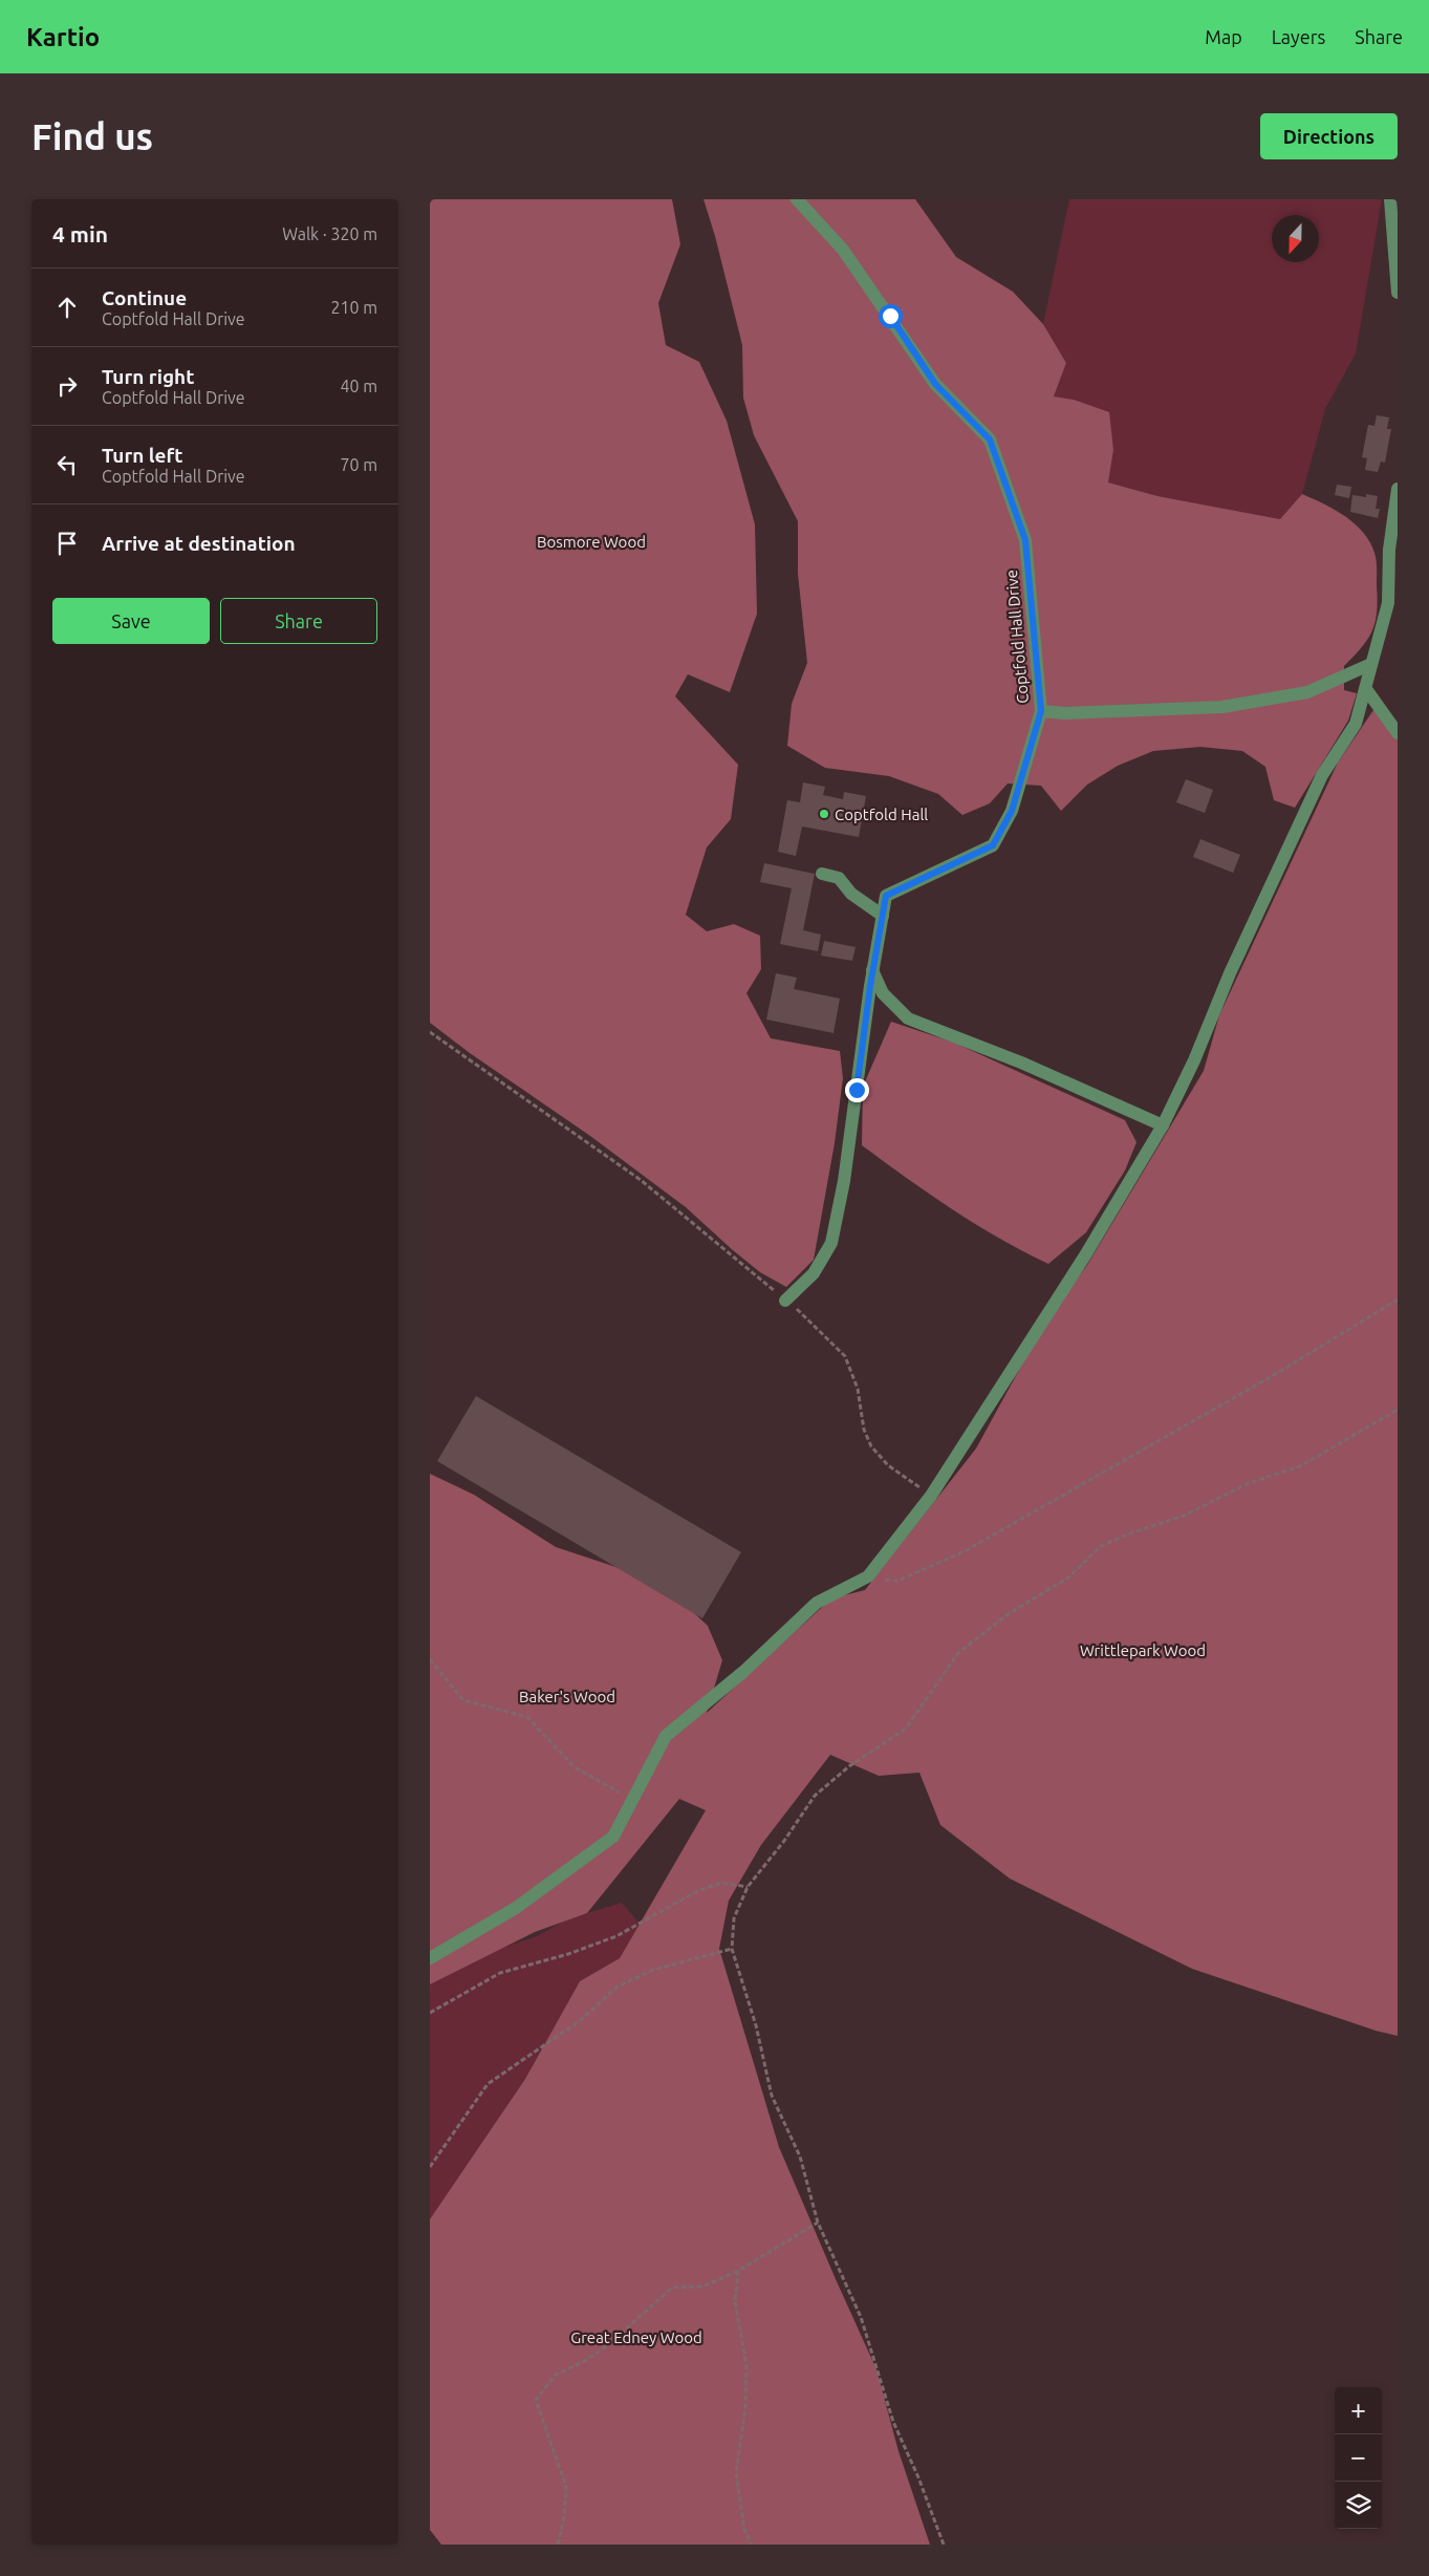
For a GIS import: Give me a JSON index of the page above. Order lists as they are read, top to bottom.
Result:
{
  "streets": {
    "lane": ["Coptfold Hall Drive"]
  },
  "parks": [
    "Bosmore Wood",
    "Writtlepark Wood",
    "Baker's Wood",
    "Great Edney Wood"
  ],
  "places": ["Coptfold Hall"],
  "north": "bottom",
  "page": {
    "header": "Kartio",
    "nav": ["Map", "Layers", "Share"],
    "buttons": [
      "Directions",
      ["Save", "Share"]
    ],
    "title": "Find us",
    "heading": ["4 min", "Walk · 320 m"],
    "list": [
      ["Continue", "Coptfold Hall Drive", "210 m"],
      ["Turn right", "Coptfold Hall Drive", "40 m"],
      ["Turn left", "Coptfold Hall Drive", "70 m"],
      "Arrive at destination"
    ],
    "map_buttons": ["+", "−"]
  }
}
